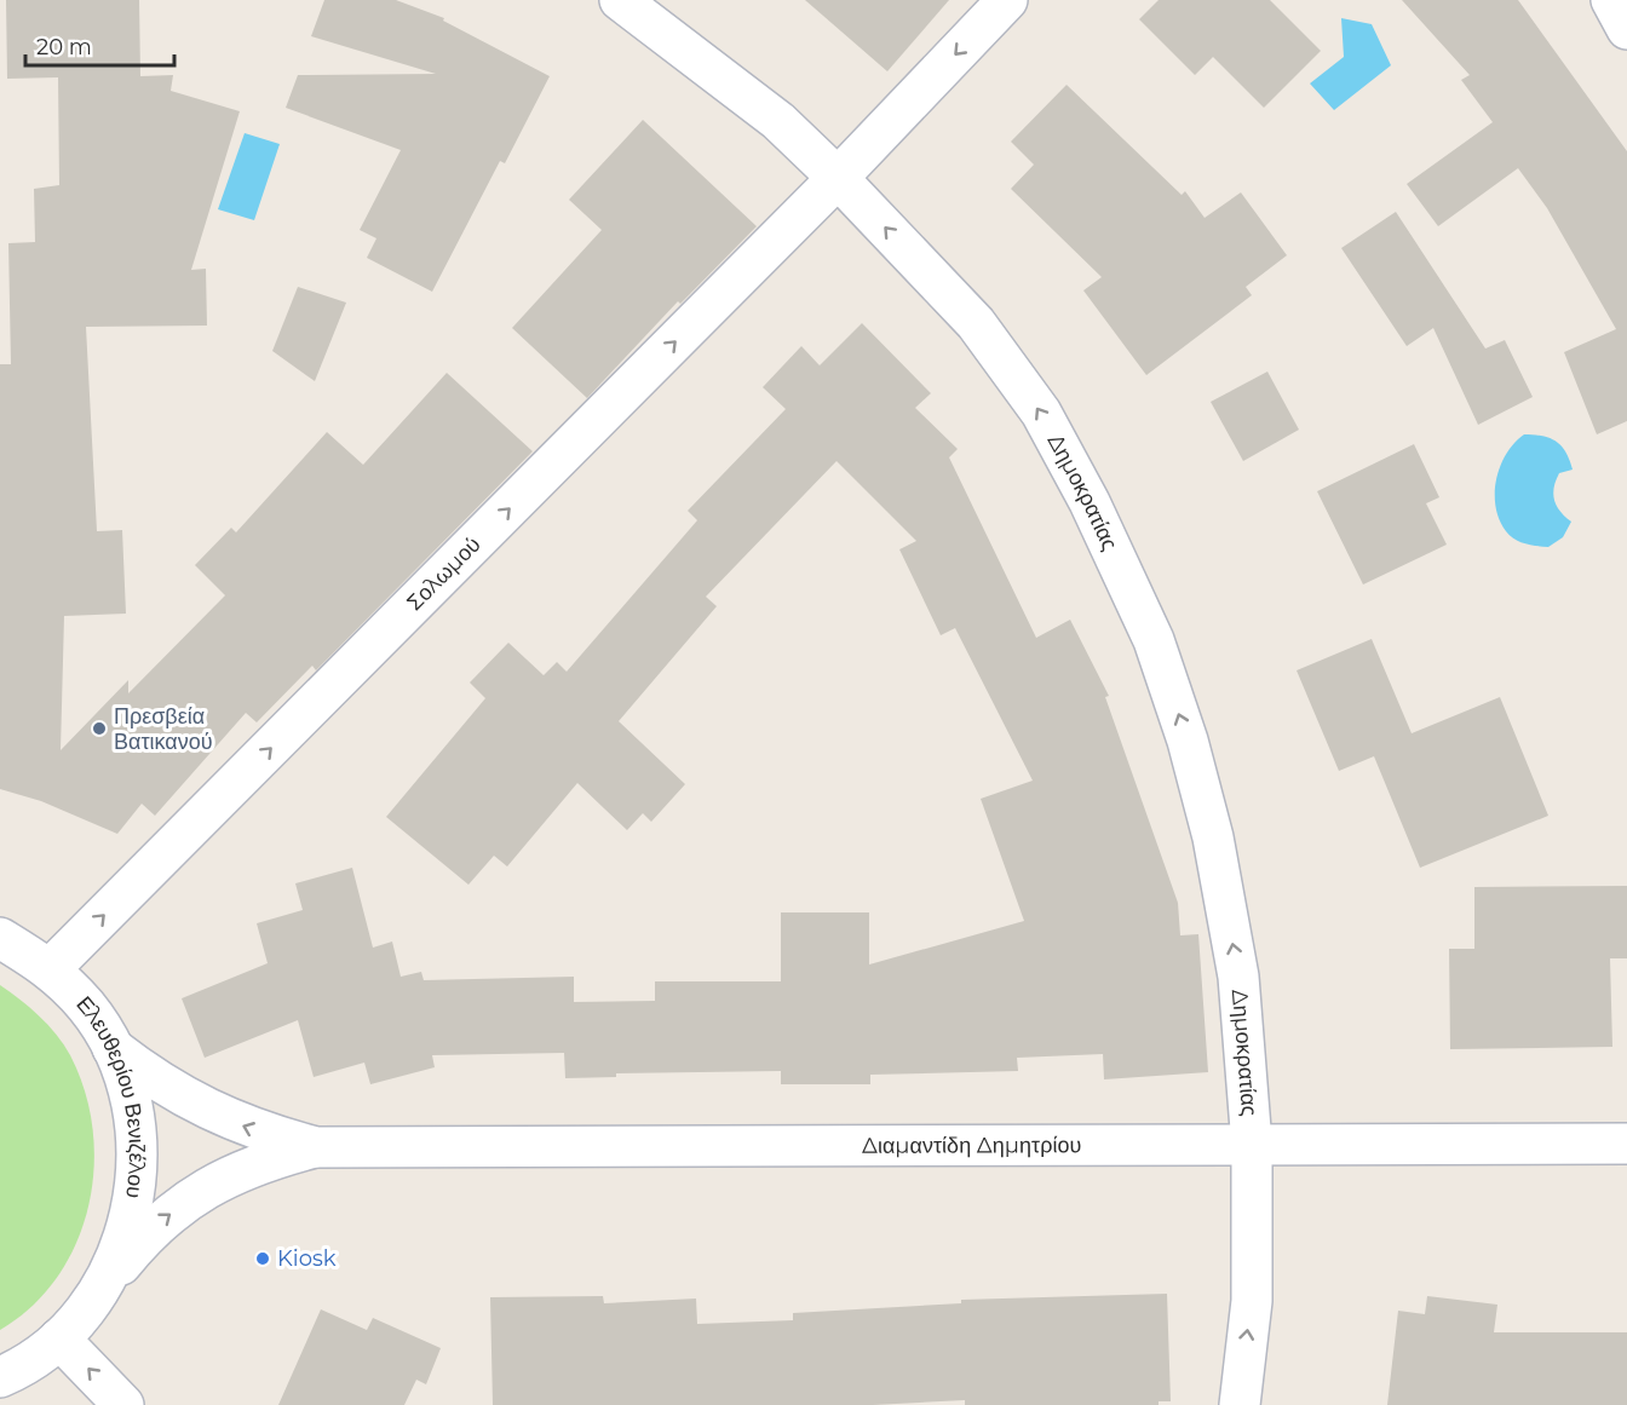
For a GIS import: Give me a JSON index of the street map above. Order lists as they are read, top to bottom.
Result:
{
  "streets": {
    "street": [
      "Δημοκρατίας",
      "Σολωμού",
      "Ελευθερίου Βενιζέλου",
      "Διαμαντίδη Δημητρίου"
    ]
  },
  "crossings": [
    ["Δημοκρατίας", "Σολωμού"],
    ["Δημοκρατίας", "Διαμαντίδη Δημητρίου"],
    ["Σολωμού", "Ελευθερίου Βενιζέλου"],
    ["Ελευθερίου Βενιζέλου", "Διαμαντίδη Δημητρίου"]
  ],
  "one_way": ["Δημοκρατίας"],
  "places": ["Πρεσβεία Βατικανού", "Kiosk"],
  "scale_bar": "20 m"
}
